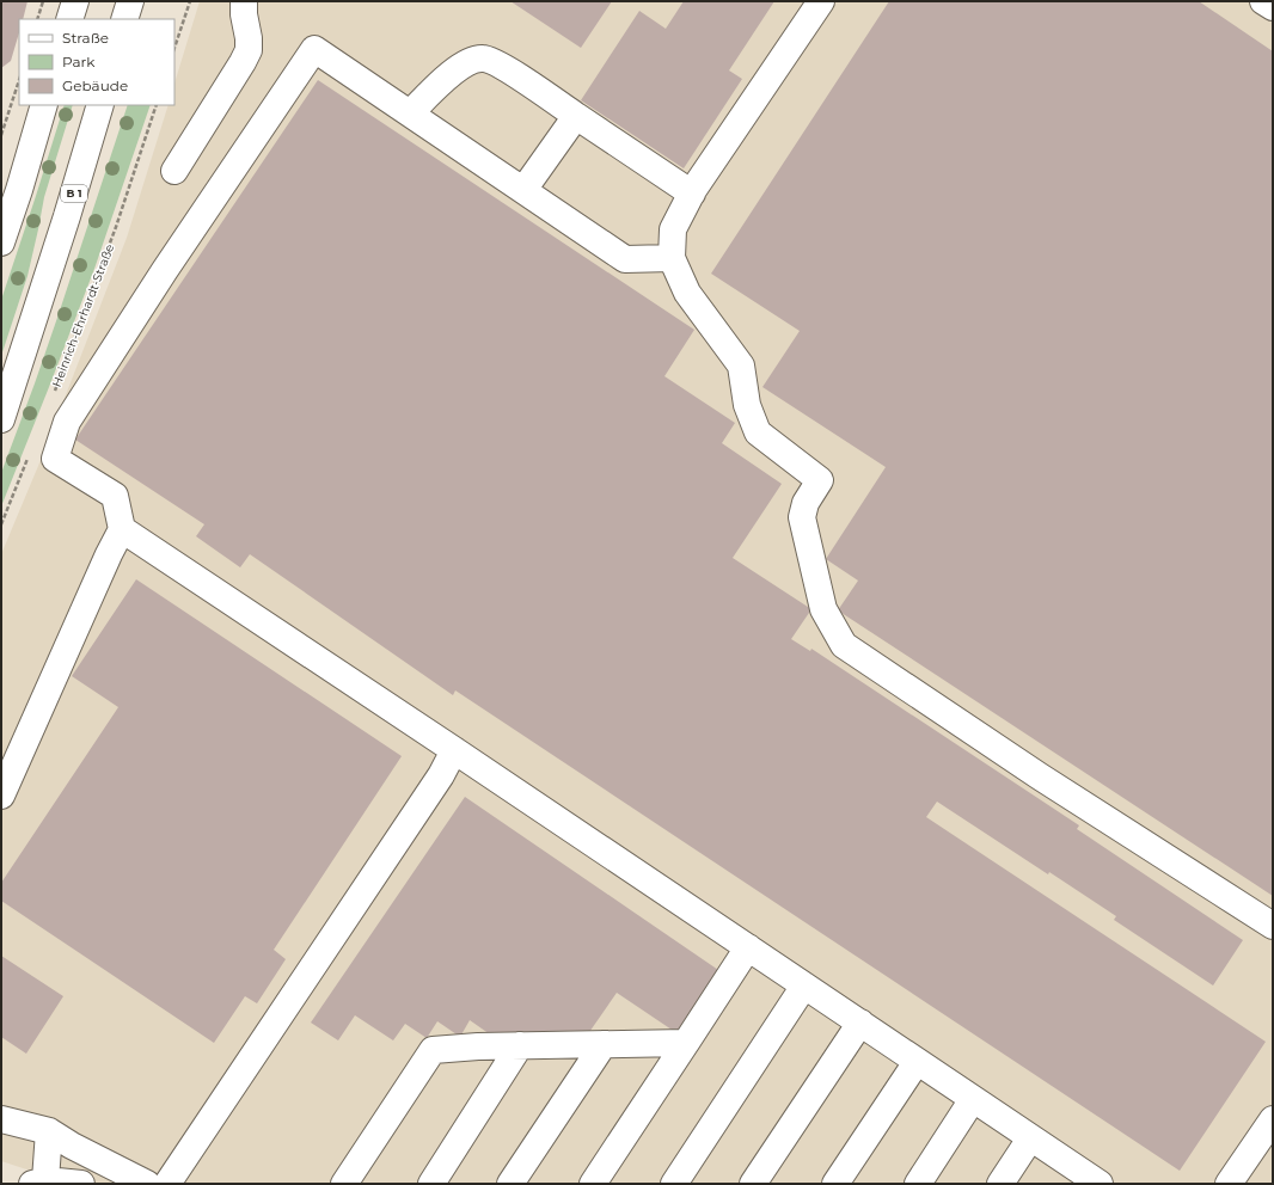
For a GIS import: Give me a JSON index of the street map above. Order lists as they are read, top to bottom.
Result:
{
  "streets": {
    "main road": ["B 1"],
    "path": ["Heinrich-Ehrhardt-Straße"]
  },
  "legend": ["Straße", "Park", "Gebäude"]
}
